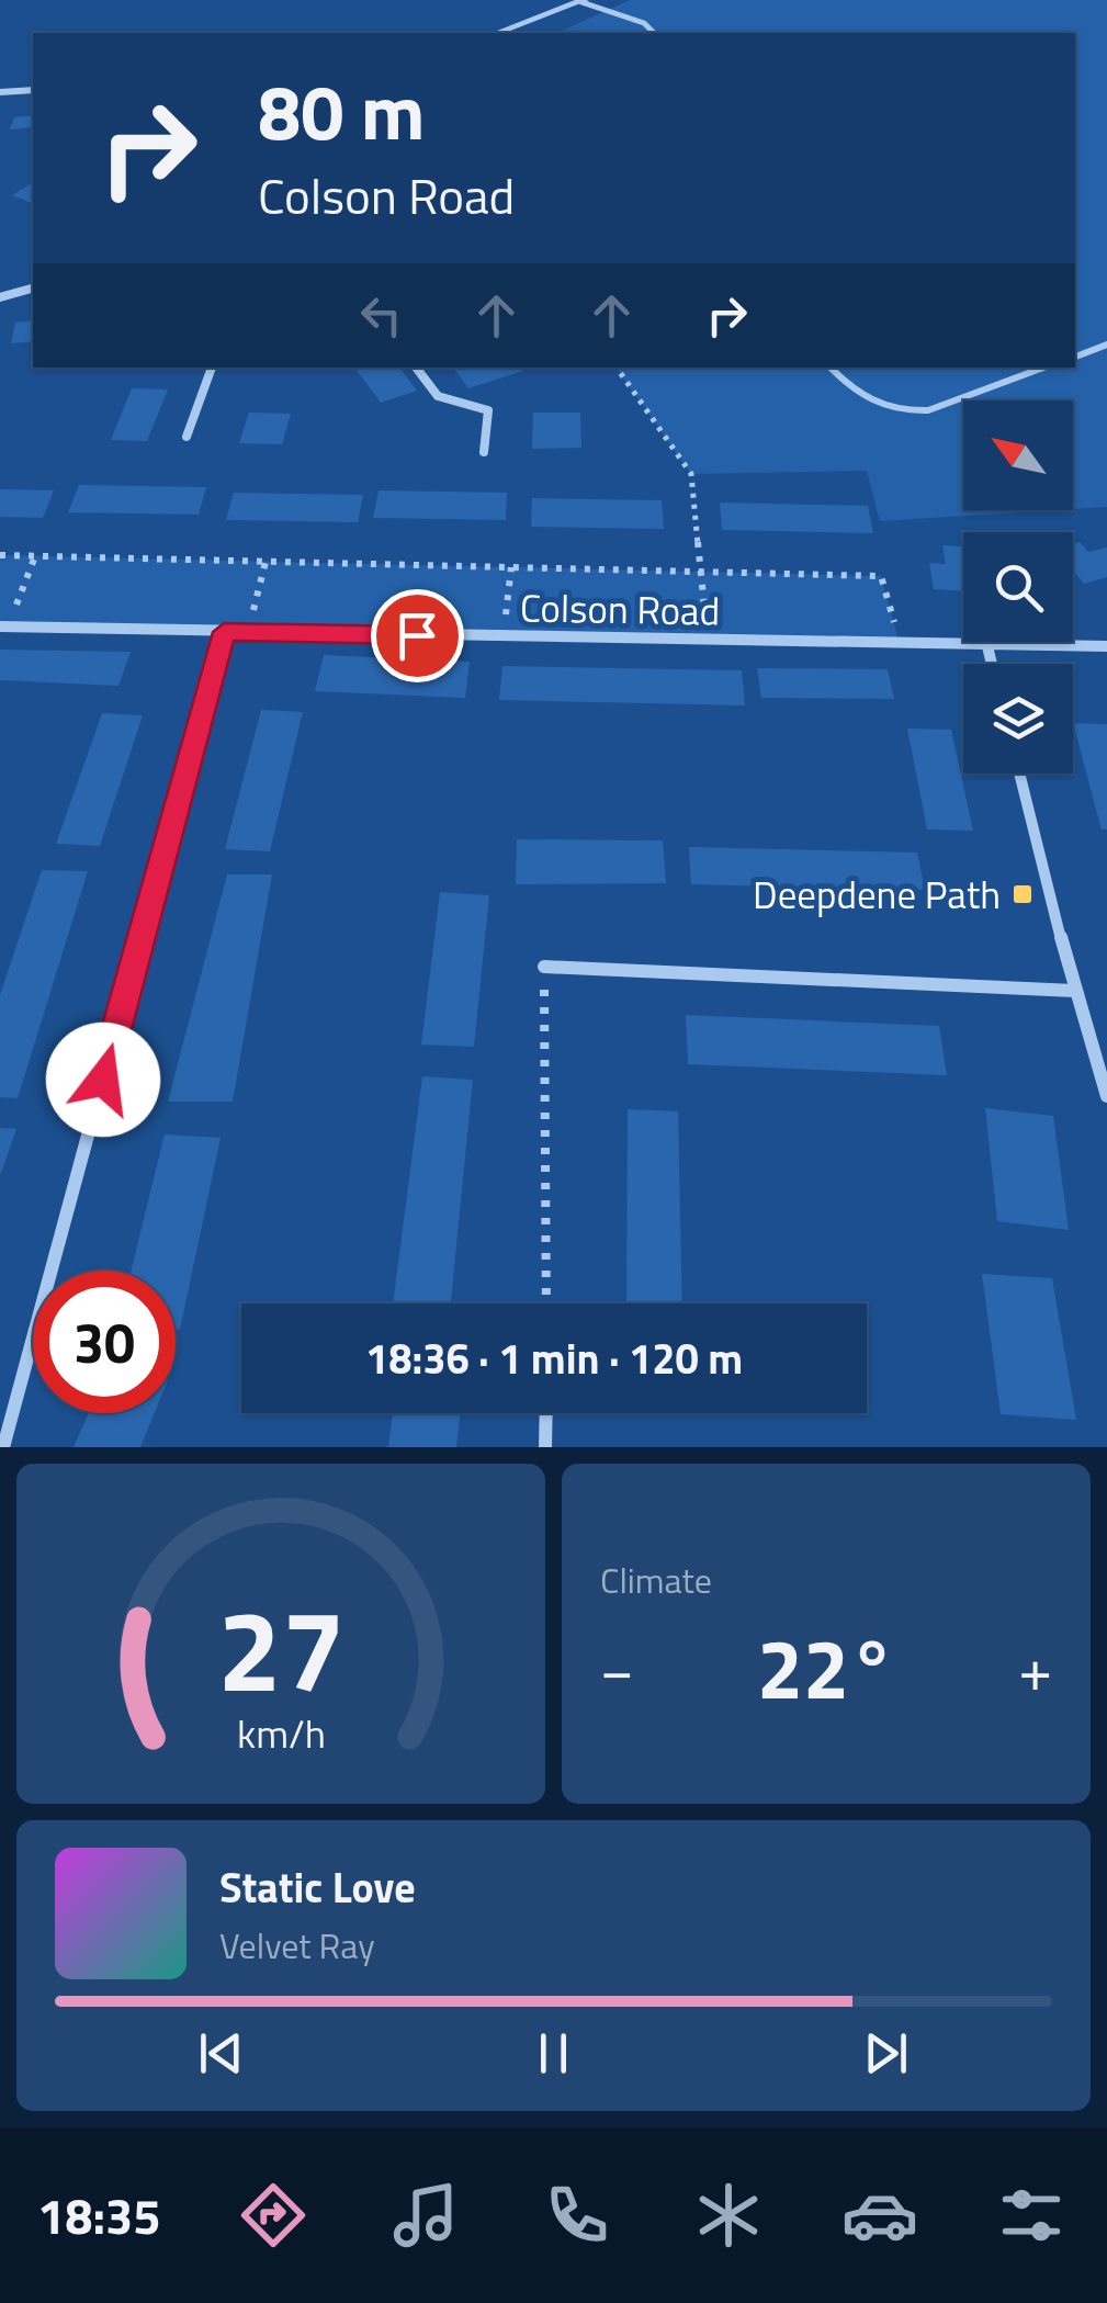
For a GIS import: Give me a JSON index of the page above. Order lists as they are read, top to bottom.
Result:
{
  "streets": {
    "street": ["Colson Road"]
  },
  "places": {
    "transit": ["Deepdene Path"]
  },
  "north": "top left",
  "page": {
    "turn": ["80 m", "Colson Road"],
    "limit": "30",
    "trip": "18:36 · 1 min · 120 m",
    "tile": "Climate",
    "heat": ["−", "22°", "+"],
    "song": ["Static Love", "Velvet Ray"],
    "tabs": "18:35",
    "gauge": ["27", "km/h"]
  }
}
